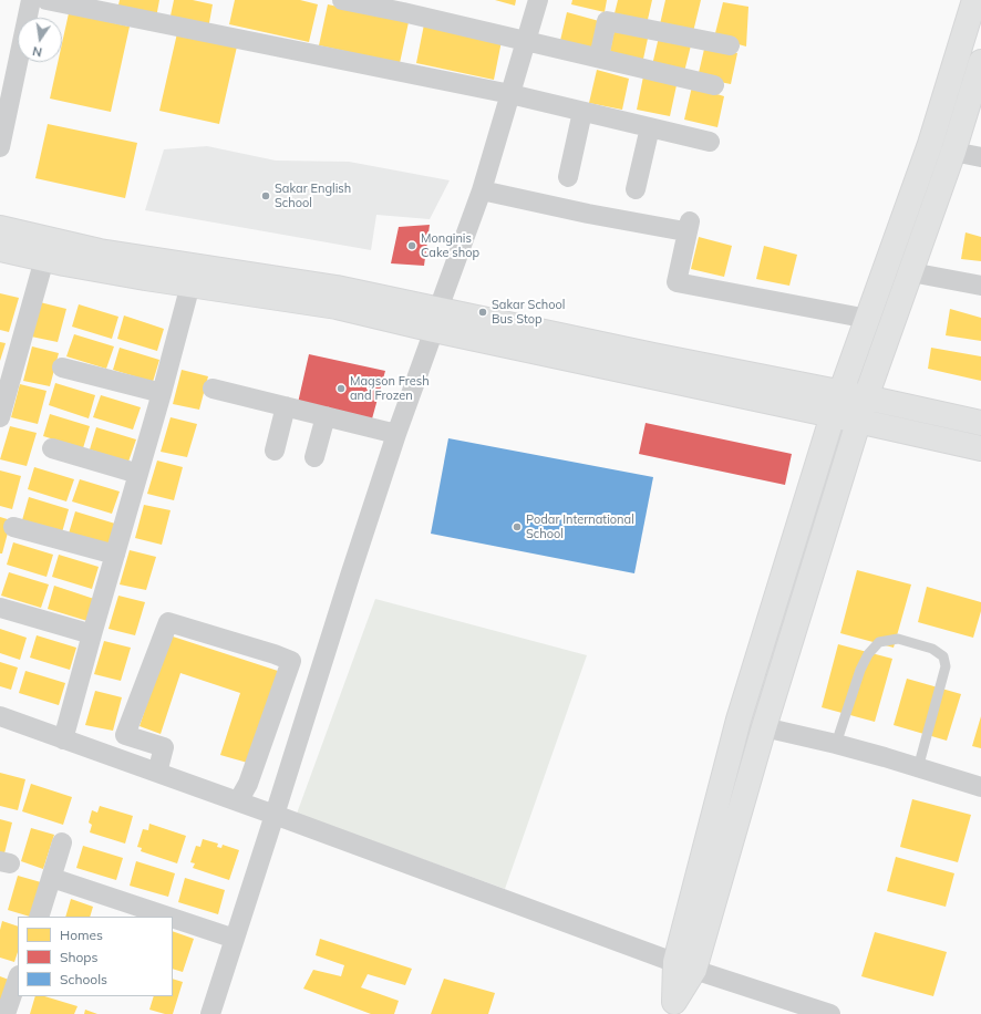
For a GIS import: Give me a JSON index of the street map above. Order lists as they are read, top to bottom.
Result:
{
  "places": [
    "Sakar English School",
    "Monginis Cake shop",
    "Sakar School Bus Stop",
    "Magson Fresh and Frozen",
    "Podar International School"
  ],
  "legend": ["Homes", "Shops", "Schools"],
  "north": "bottom"
}
